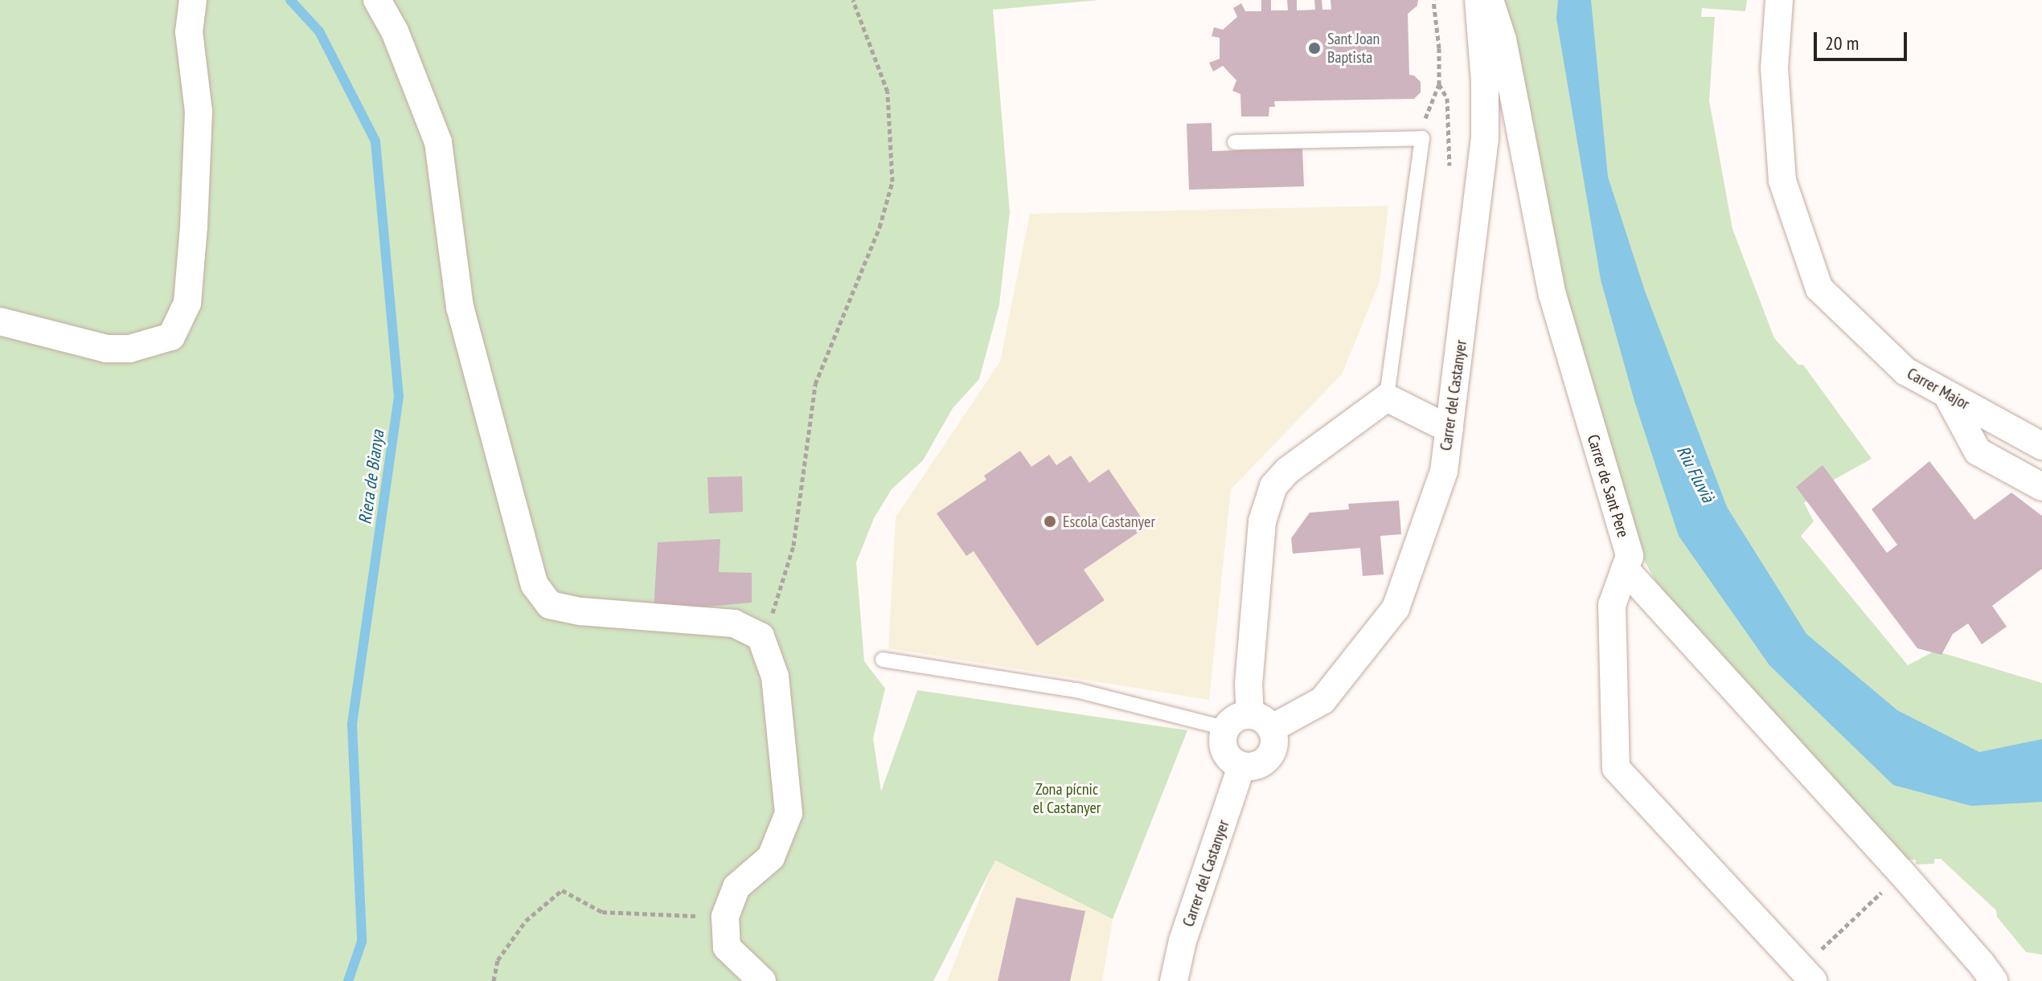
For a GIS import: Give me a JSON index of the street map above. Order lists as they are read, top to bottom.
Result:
{
  "streets": {
    "street": ["Carrer Major", "Carrer del Castanyer", "Carrer de Sant Pere"]
  },
  "water": ["Riu Fluvià", "Riera de Bianya"],
  "parks": ["Zona pícnic el Castanyer"],
  "places": ["Sant Joan Baptista", "Escola Castanyer"],
  "scale_bar": "20 m"
}
